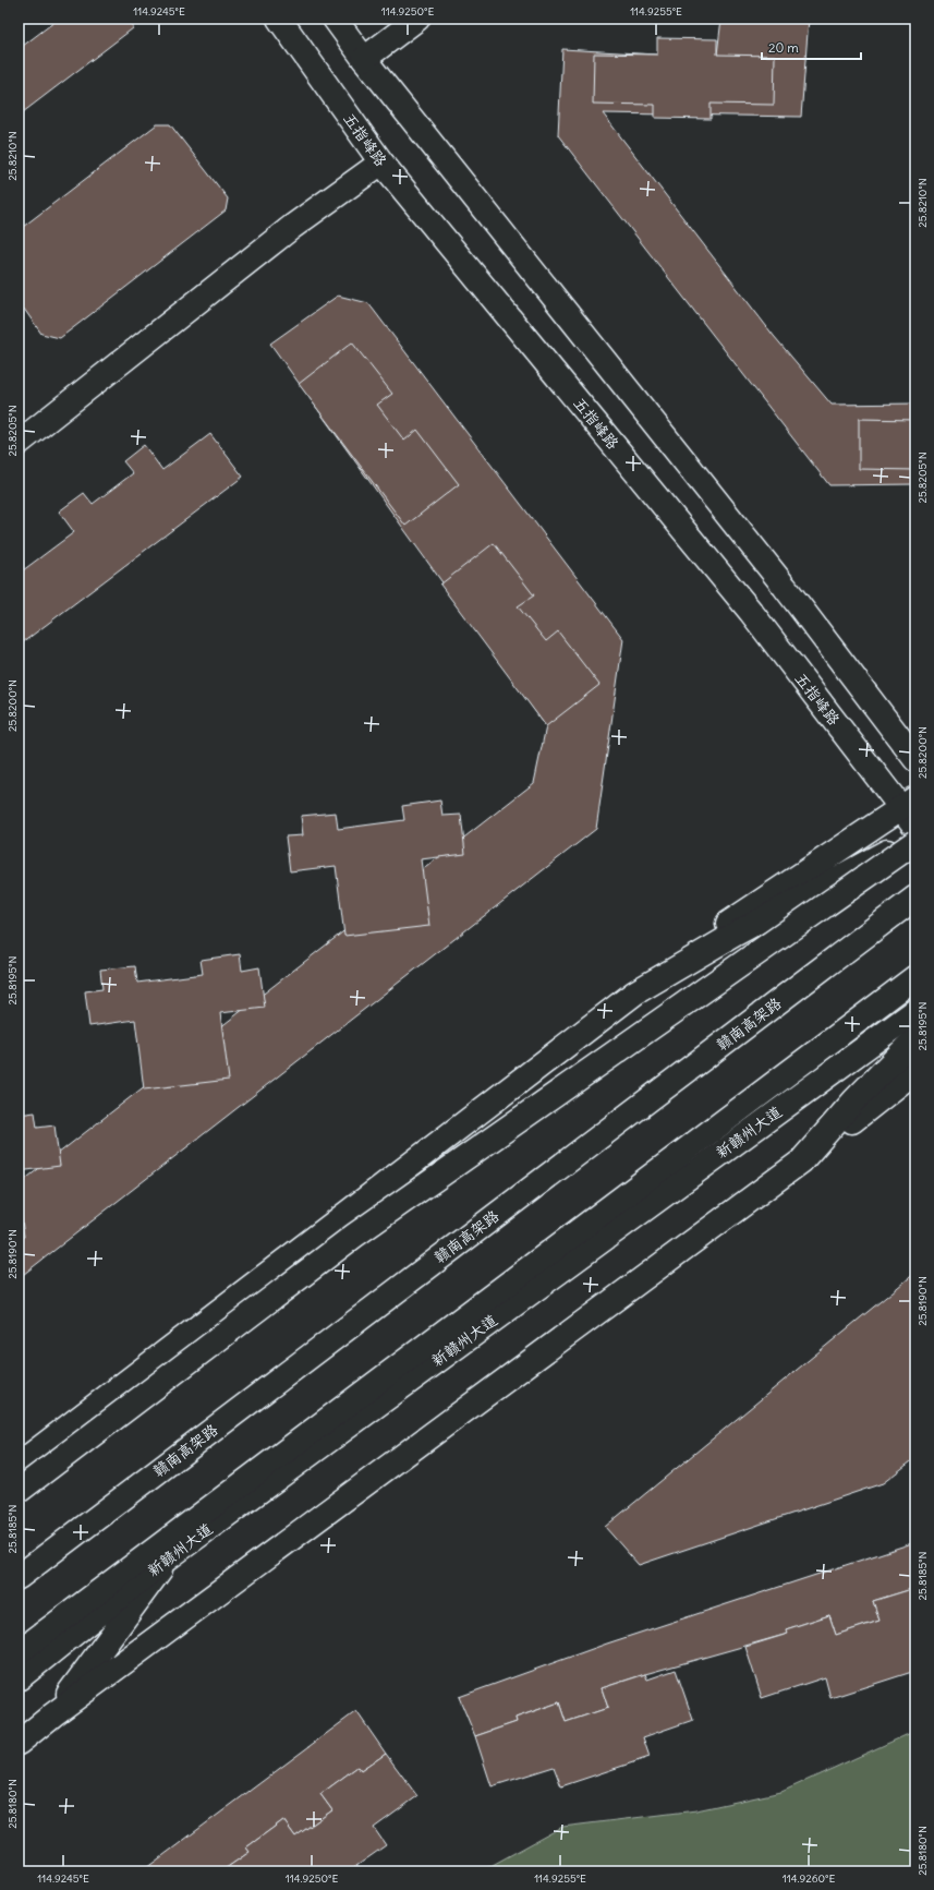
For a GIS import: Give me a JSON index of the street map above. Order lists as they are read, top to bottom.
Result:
{
  "streets": {
    "main road": ["五指峰路", "赣南高架路", "新赣州大道"]
  },
  "scale_bar": "20 m",
  "coordinates": [
    "114.9245°E",
    "114.9250°E",
    "114.9255°E",
    "25.8210°N",
    "25.8205°N",
    "25.8200°N",
    "25.8195°N",
    "25.8190°N",
    "25.8185°N",
    "25.8180°N",
    "114.9260°E"
  ]
}
